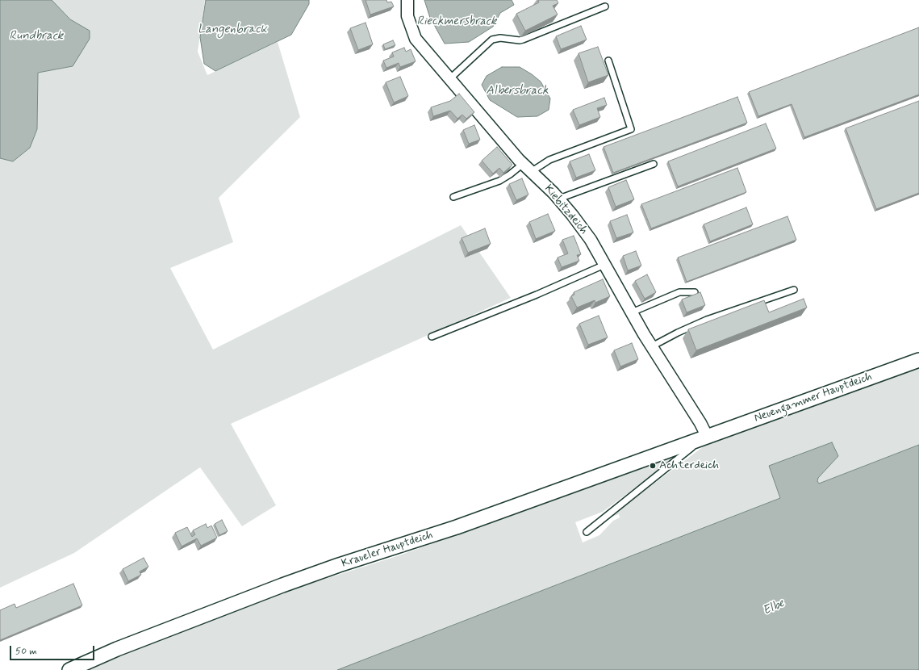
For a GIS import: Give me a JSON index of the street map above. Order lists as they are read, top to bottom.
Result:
{
  "streets": {
    "street": ["Kiebitzdeich", "Neuengammer Hauptdeich", "Kraueler Hauptdeich"]
  },
  "crossings": [
    ["Kiebitzdeich", "Neuengammer Hauptdeich"],
    ["Kiebitzdeich", "Kraueler Hauptdeich"],
    ["Neuengammer Hauptdeich", "Kraueler Hauptdeich"]
  ],
  "water": [
    "Rieckmersbrack",
    "Langenbrack",
    "Rundbrack",
    "Albersbrack",
    "Elbe"
  ],
  "places": ["Achterdeich"],
  "scale_bar": "50 m"
}
